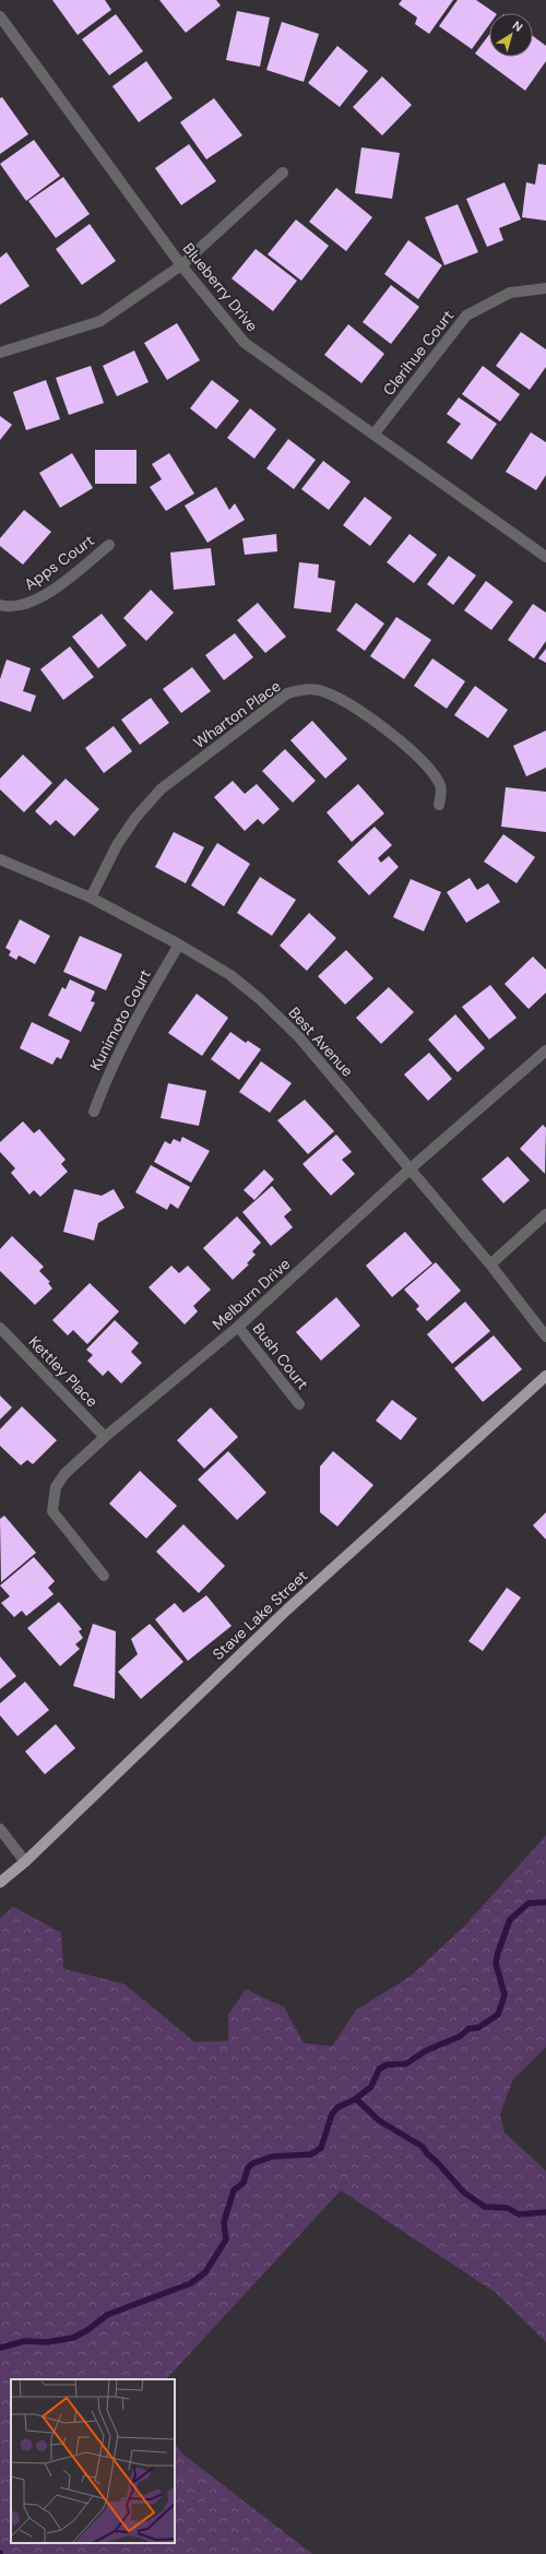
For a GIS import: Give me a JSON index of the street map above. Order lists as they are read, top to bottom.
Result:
{
  "streets": {
    "main road": ["Stave Lake Street"],
    "street": [
      "Blueberry Drive",
      "Clerihue Court",
      "Apps Court",
      "Wharton Place",
      "Kunimoto Court",
      "Best Avenue",
      "Melburn Drive",
      "Bush Court",
      "Kettley Place"
    ]
  },
  "crossings": [
    ["Blueberry Drive", "Clerihue Court"],
    ["Wharton Place", "Best Avenue"],
    ["Kunimoto Court", "Best Avenue"],
    ["Best Avenue", "Melburn Drive"],
    ["Melburn Drive", "Bush Court"],
    ["Melburn Drive", "Kettley Place"]
  ],
  "north": "top right"
}
